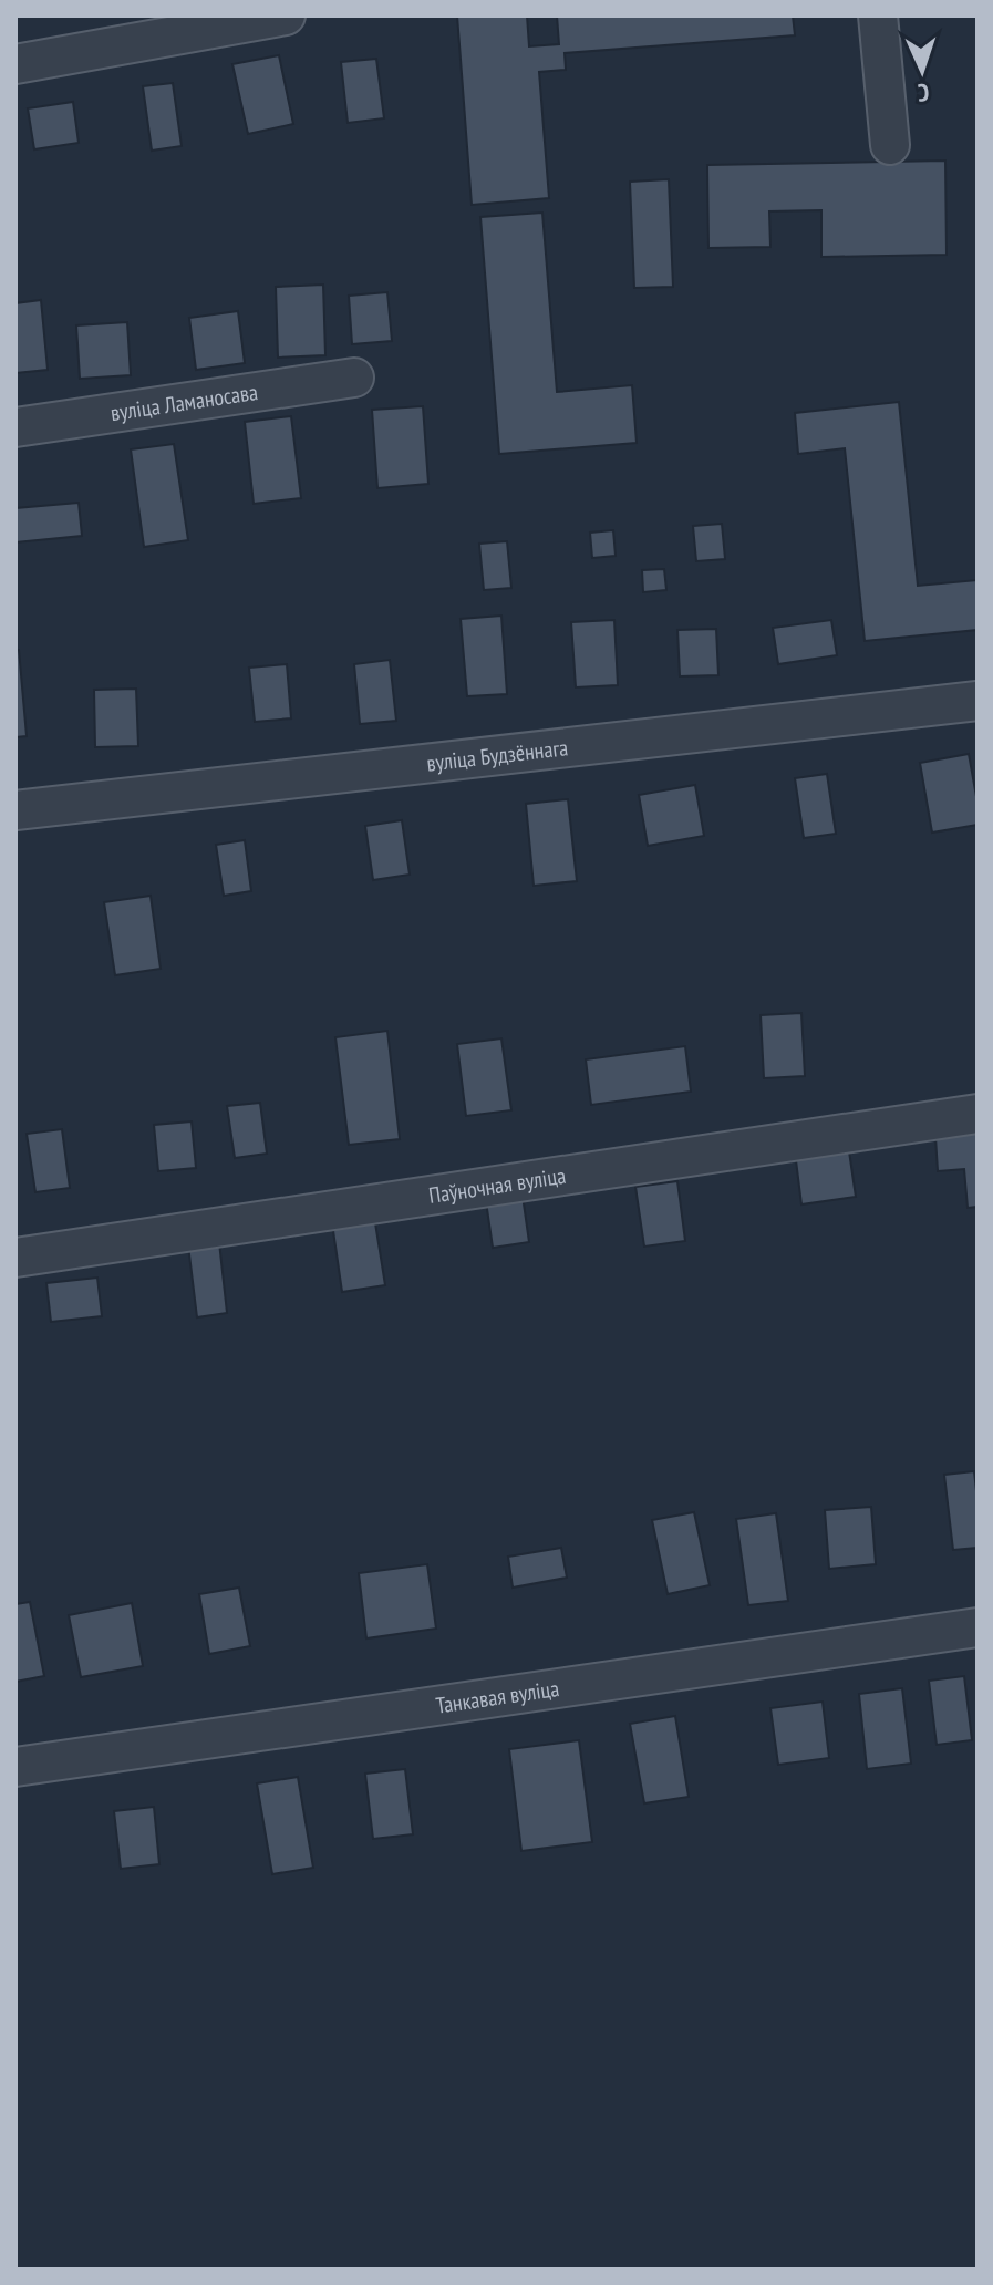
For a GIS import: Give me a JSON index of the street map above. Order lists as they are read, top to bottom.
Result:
{
  "streets": {
    "street": [
      "вуліца Ламаносава",
      "вуліца Будзённага",
      "Паўночная вуліца",
      "Танкавая вуліца"
    ]
  },
  "north": "bottom"
}
